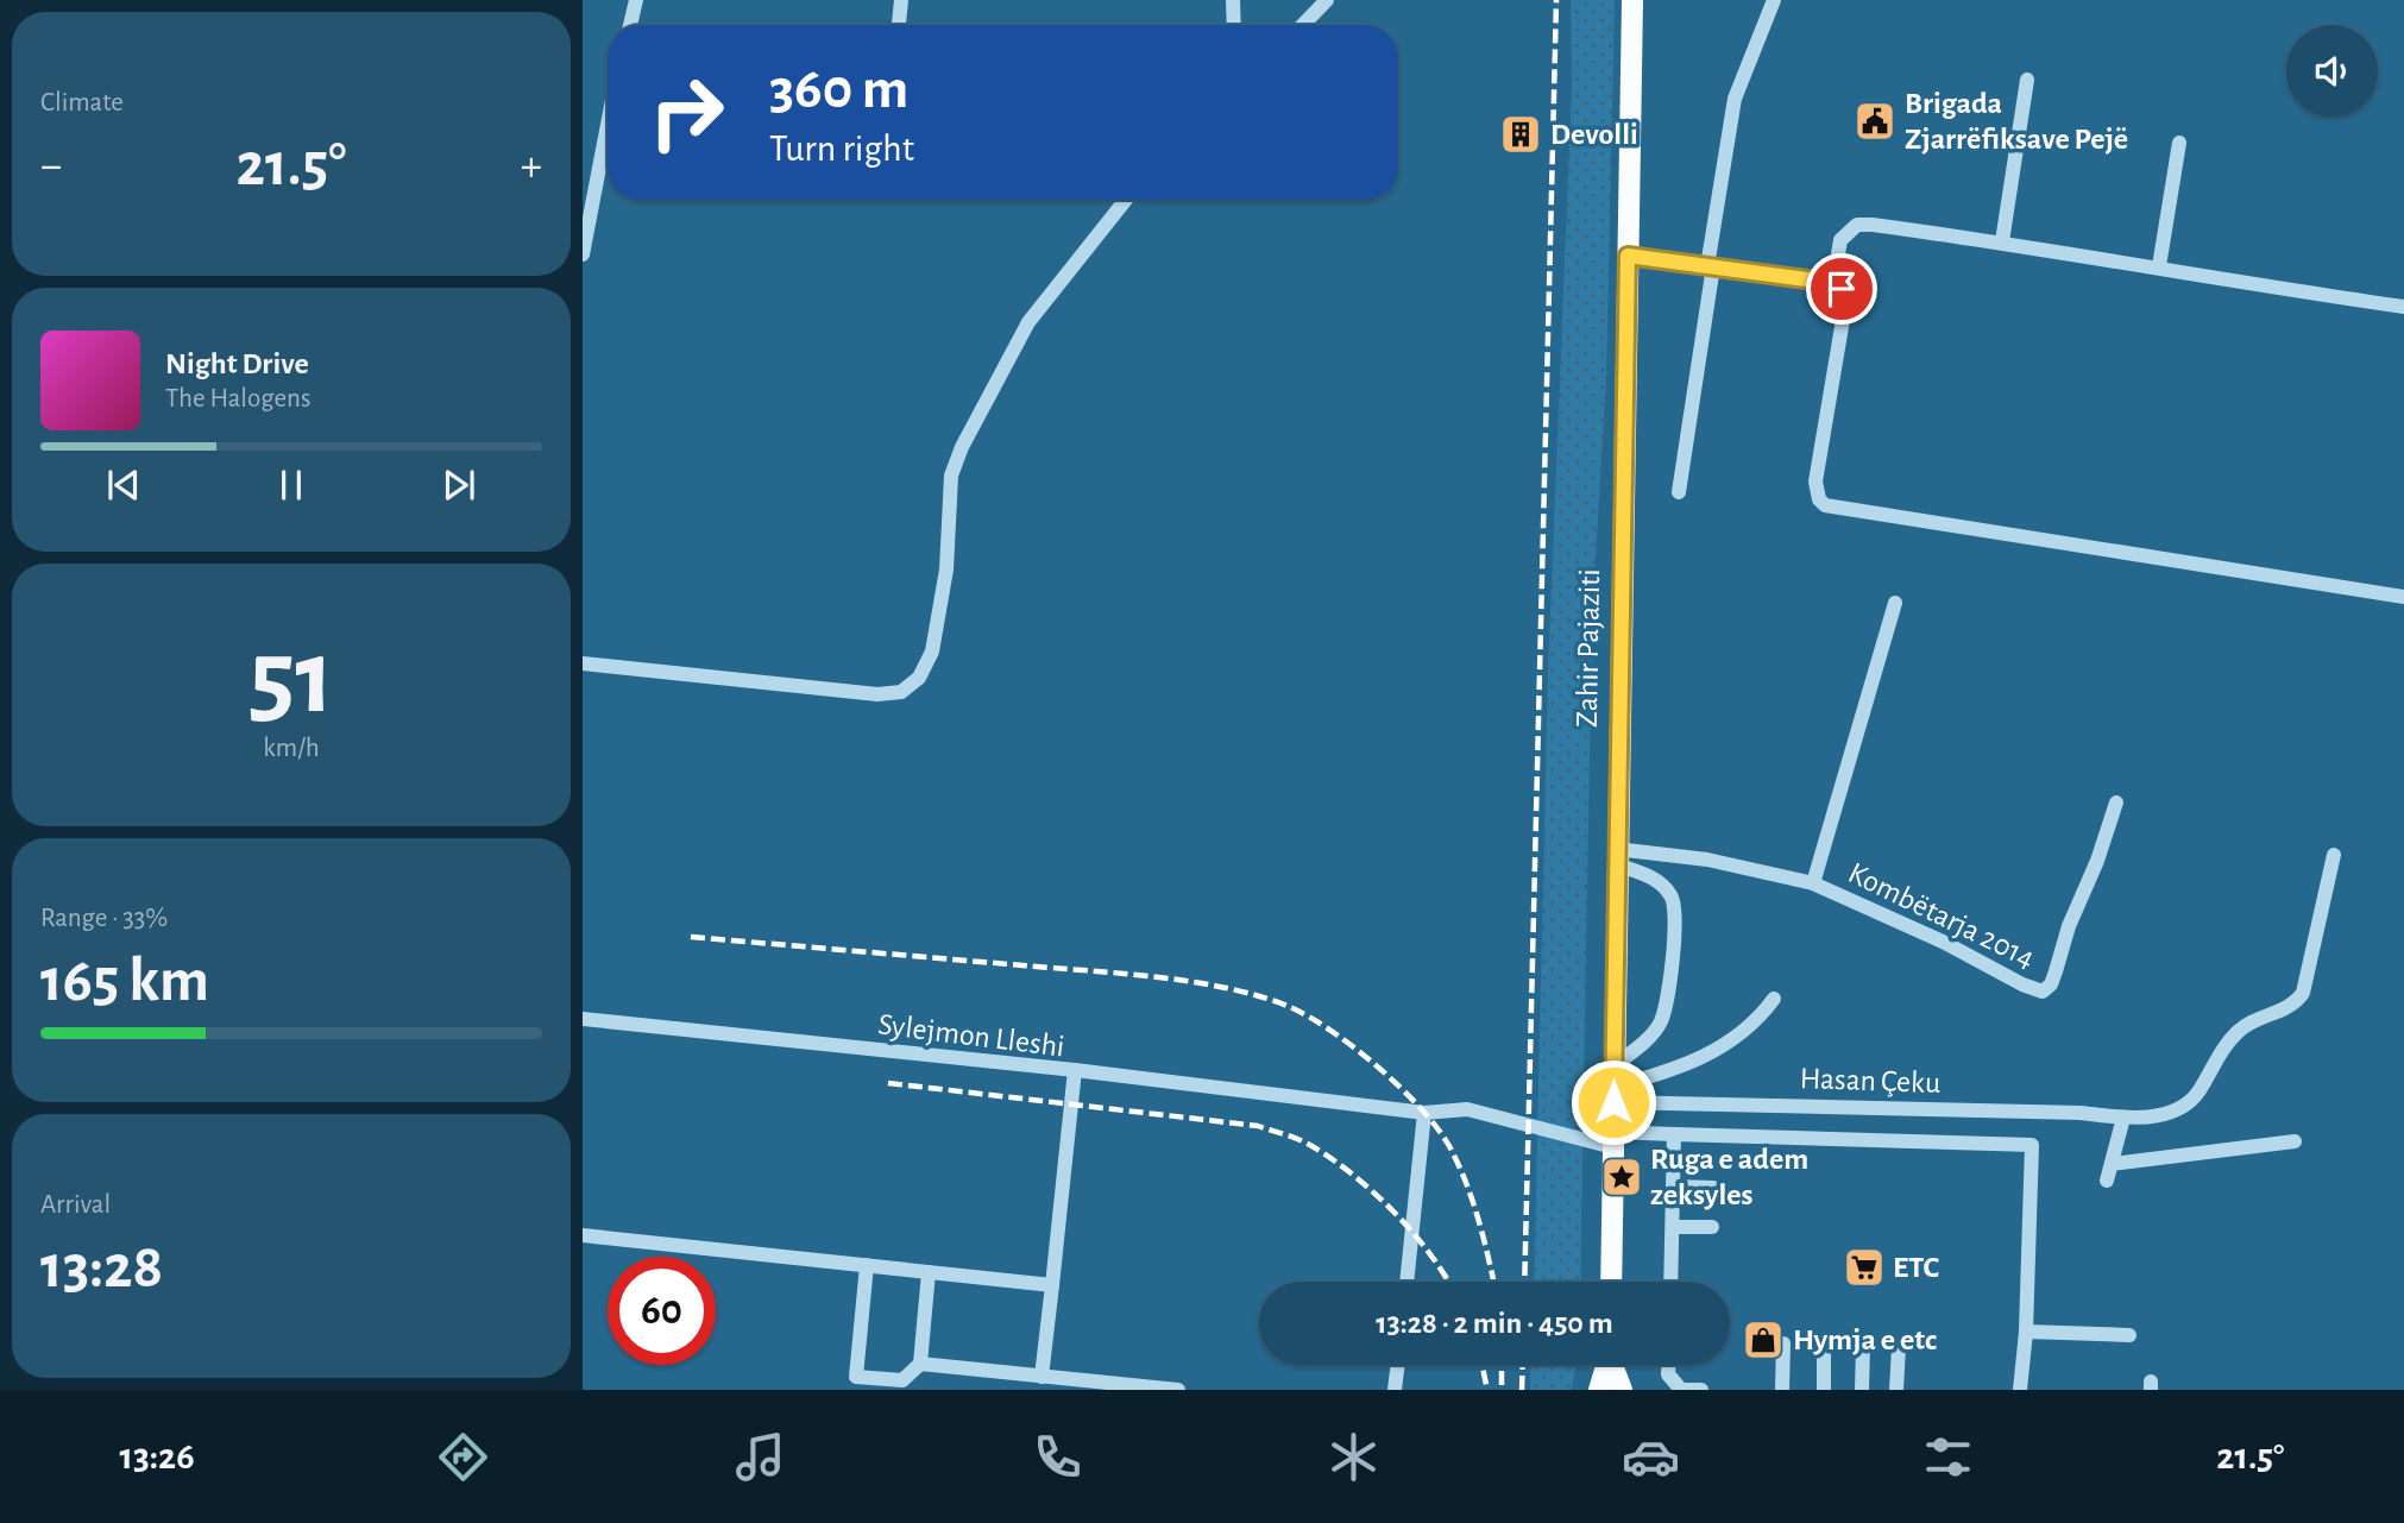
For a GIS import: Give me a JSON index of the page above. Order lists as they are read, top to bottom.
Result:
{
  "streets": {
    "main road": ["Zahir Pajaziti"],
    "street": ["Kombëtarja 2014", "Sylejmon Lleshi", "Hasan Çeku"]
  },
  "crossings": [
    ["Zahir Pajaziti", "Kombëtarja 2014"],
    ["Zahir Pajaziti", "Hasan Çeku"]
  ],
  "places": {
    "public building": ["Brigada Zjarrëfiksave Pejë"],
    "building": ["Devolli"],
    "place": ["Ruga e adem zeksyles"],
    "supermarket": ["ETC"],
    "shop": ["Hymja e etc"]
  },
  "page": {
    "tile": [
      "Climate",
      ["51", "km/h"],
      ["Range · 33%", "165 km"],
      ["Arrival", "13:28"]
    ],
    "turn": ["360 m", "Turn right"],
    "heat": ["−", "21.5°", "+"],
    "song": ["Night Drive", "The Halogens"],
    "limit": "60",
    "trip": "13:28 · 2 min · 450 m",
    "tabs": ["13:26", "21.5°"]
  }
}
